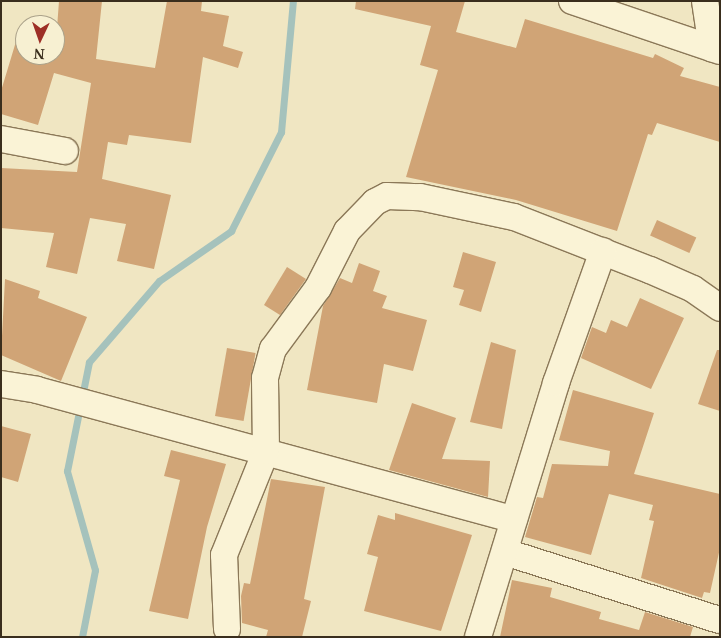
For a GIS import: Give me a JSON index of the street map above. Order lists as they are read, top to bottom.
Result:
{
  "north": "bottom"
}
